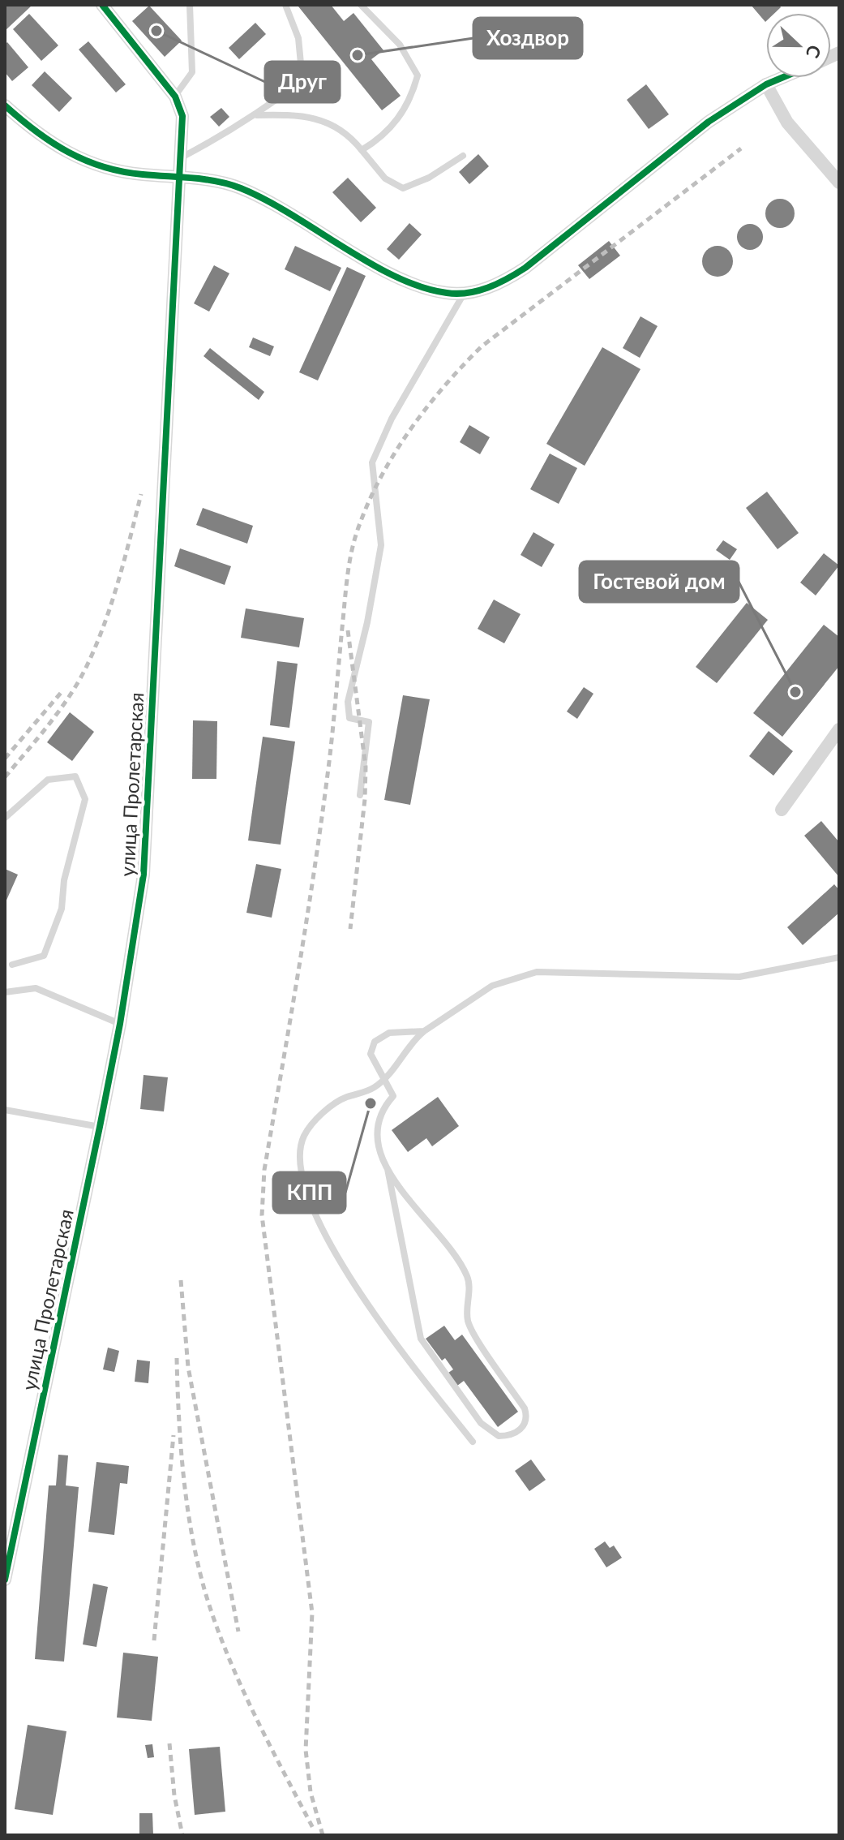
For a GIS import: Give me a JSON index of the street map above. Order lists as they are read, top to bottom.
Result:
{
  "streets": {
    "street": ["улица Пролетарская"]
  },
  "places": [
    "Друг",
    "Хоздвор",
    "Гостевой дом",
    "КПП"
  ],
  "north": "right"
}
